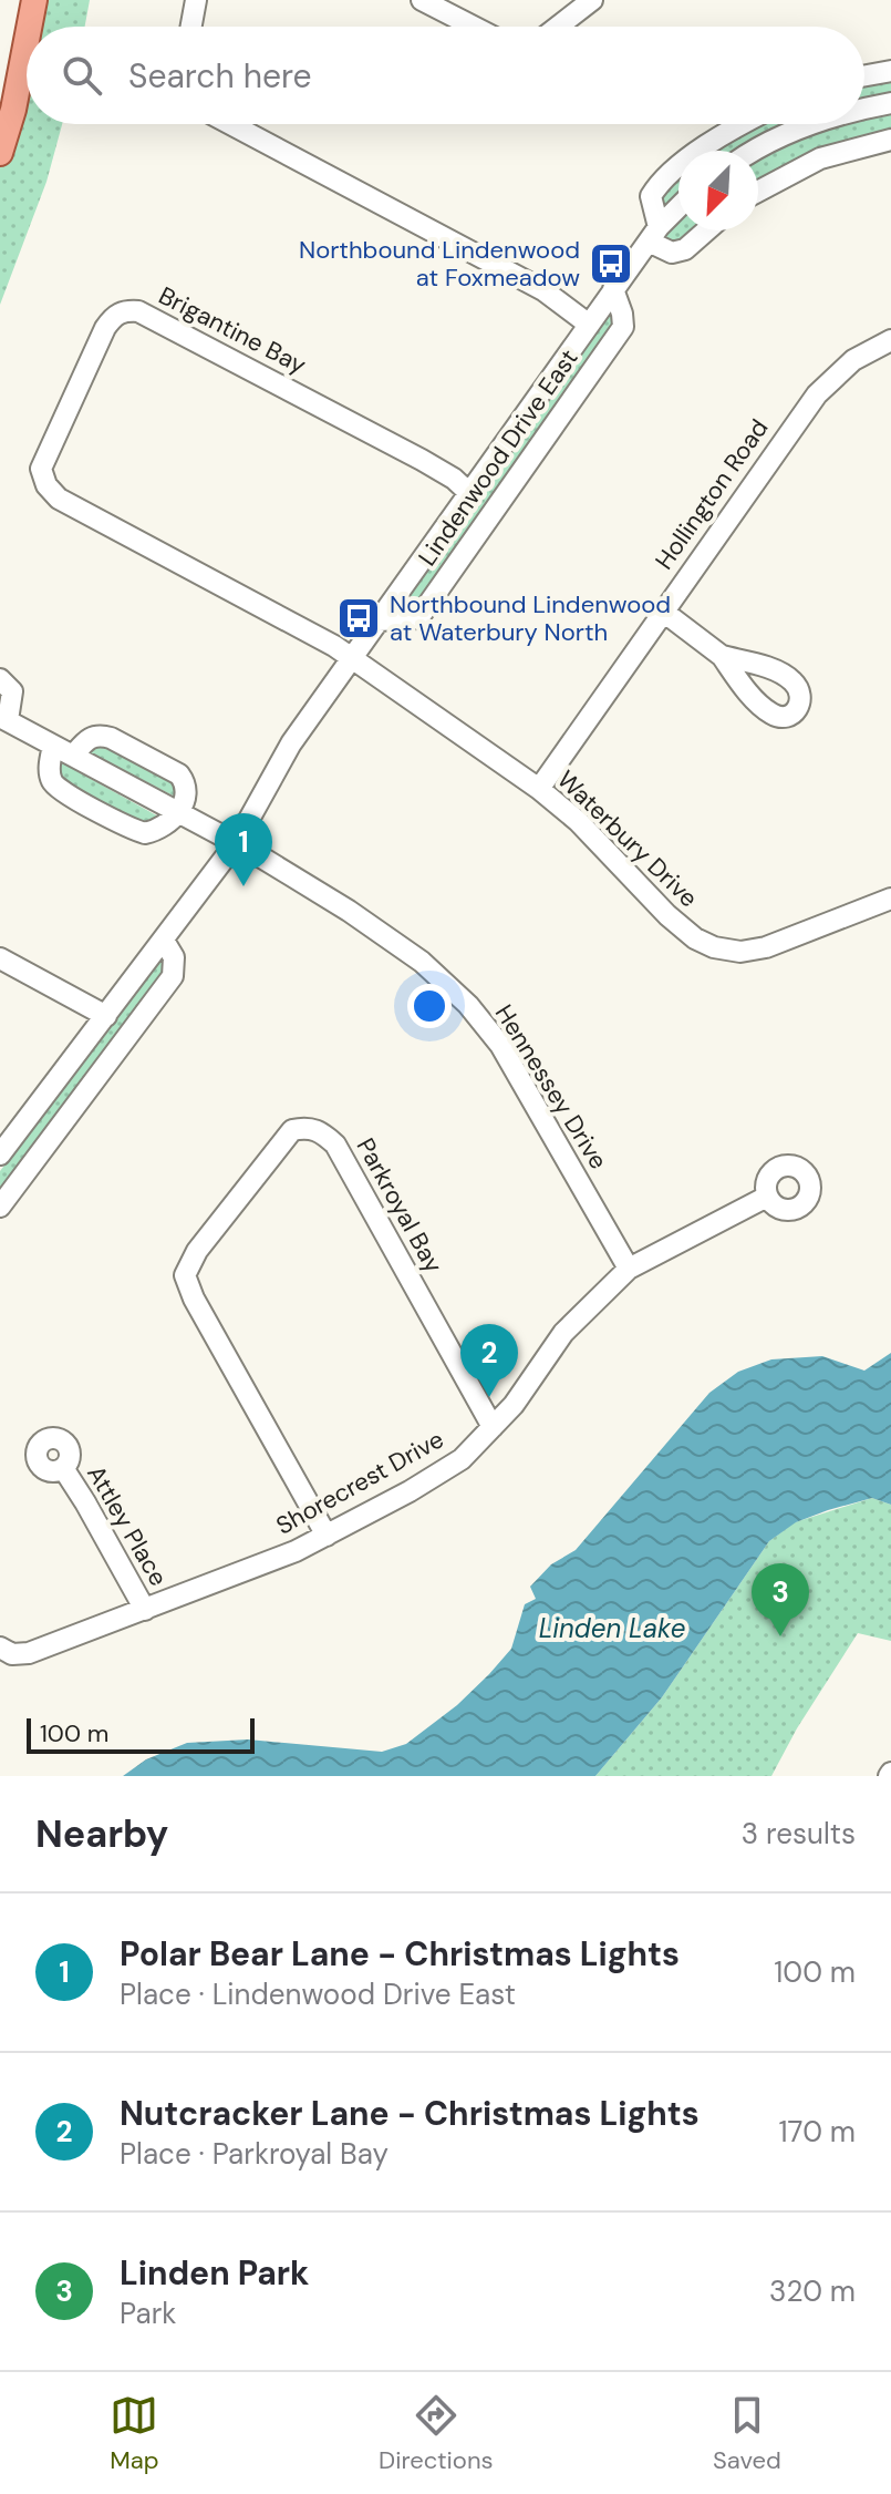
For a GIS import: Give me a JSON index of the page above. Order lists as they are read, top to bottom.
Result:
{
  "streets": {
    "street": [
      "Brigantine Bay",
      "Lindenwood Drive East",
      "Hollington Road",
      "Waterbury Drive",
      "Hennessey Drive",
      "Parkroyal Bay",
      "Shorecrest Drive",
      "Attley Place"
    ]
  },
  "crossings": [
    ["Brigantine Bay", "Lindenwood Drive East"],
    ["Brigantine Bay", "Waterbury Drive"],
    ["Lindenwood Drive East", "Waterbury Drive"],
    ["Lindenwood Drive East", "Hennessey Drive"],
    ["Hollington Road", "Waterbury Drive"],
    ["Hennessey Drive", "Shorecrest Drive"],
    ["Parkroyal Bay", "Shorecrest Drive"],
    ["Shorecrest Drive", "Attley Place"]
  ],
  "water": ["Linden Lake"],
  "places": {
    "bus stop": ["Northbound Lindenwood at Foxmeadow", "Northbound Lindenwood at Waterbury North"]
  },
  "scale_bar": "100 m",
  "north": "bottom left",
  "page": {
    "search": "Search here",
    "pins": ["1", "2", "3"],
    "scale": "100 m",
    "heading": ["Nearby", "3 results"],
    "list": [
      {
        "mark": "1",
        "name": "Polar Bear Lane - Christmas Lights",
        "note": "Place · Lindenwood Drive East",
        "value": "100 m"
      },
      {
        "mark": "2",
        "name": "Nutcracker Lane - Christmas Lights",
        "note": "Place · Parkroyal Bay",
        "value": "170 m"
      },
      {
        "mark": "3",
        "name": "Linden Park",
        "note": "Park",
        "value": "320 m"
      }
    ],
    "nav": ["Map", "Directions", "Saved"]
  }
}
